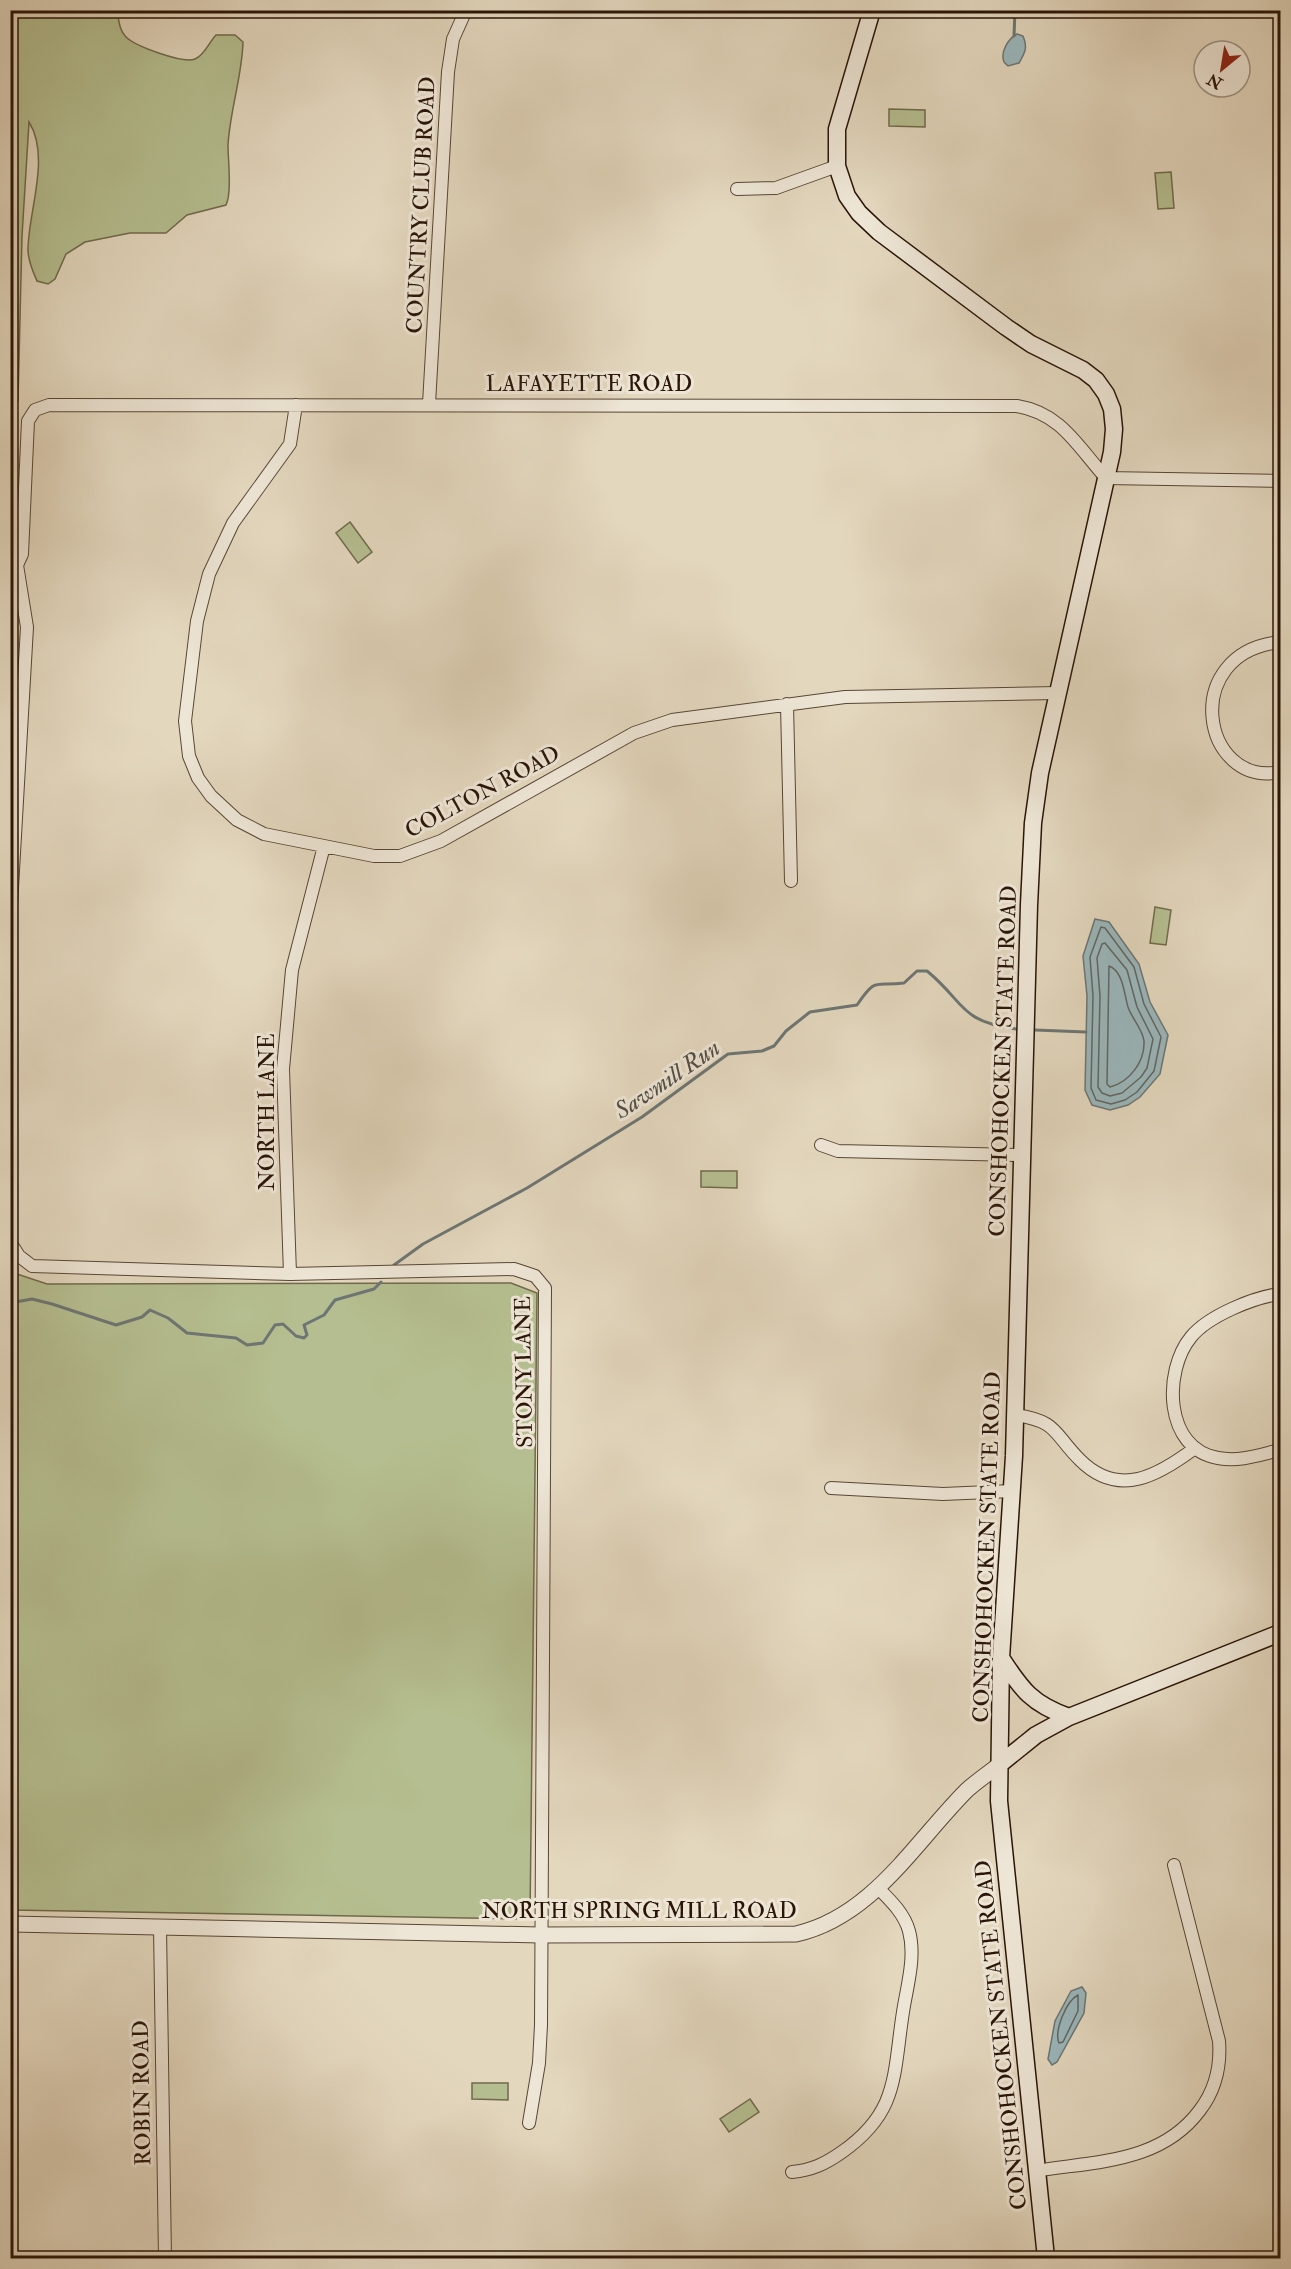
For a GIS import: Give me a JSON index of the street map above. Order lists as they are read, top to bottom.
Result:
{
  "streets": {
    "main road": ["CONSHOHOCKEN STATE ROAD", "NORTH SPRING MILL ROAD"],
    "street": [
      "COUNTRY CLUB ROAD",
      "LAFAYETTE ROAD",
      "COLTON ROAD",
      "NORTH LANE",
      "STONY LANE",
      "ROBIN ROAD"
    ]
  },
  "crossings": [
    ["COUNTRY CLUB ROAD", "LAFAYETTE ROAD"],
    ["LAFAYETTE ROAD", "COLTON ROAD"],
    ["LAFAYETTE ROAD", "CONSHOHOCKEN STATE ROAD"],
    ["COLTON ROAD", "CONSHOHOCKEN STATE ROAD"],
    ["COLTON ROAD", "NORTH LANE"],
    ["CONSHOHOCKEN STATE ROAD", "NORTH SPRING MILL ROAD"],
    ["NORTH LANE", "STONY LANE"],
    ["STONY LANE", "NORTH SPRING MILL ROAD"],
    ["NORTH SPRING MILL ROAD", "ROBIN ROAD"]
  ],
  "water": ["Sawmill Run"],
  "north": "bottom left"
}
